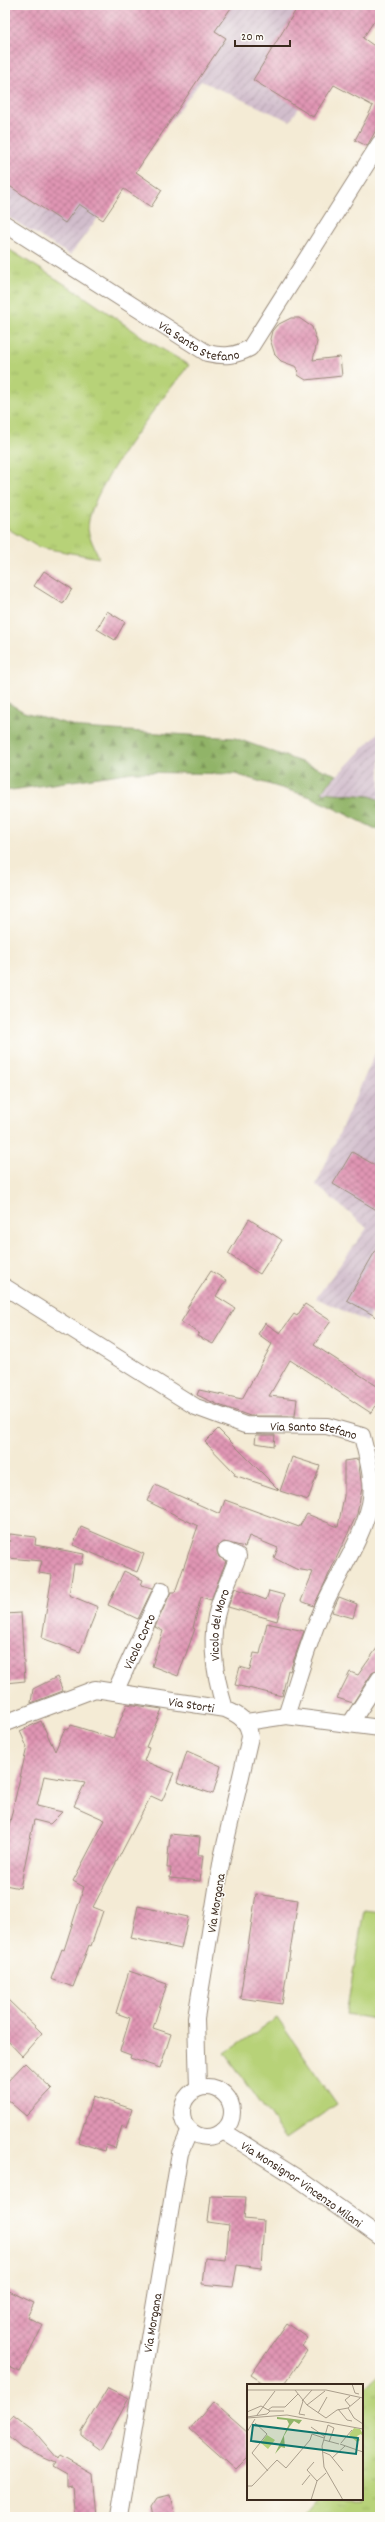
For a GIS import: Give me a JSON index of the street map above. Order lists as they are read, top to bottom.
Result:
{
  "streets": {
    "street": [
      "Via Santo Stefano",
      "Vicolo del Moro",
      "Vicolo Corto",
      "Via Storti",
      "Via Morgana",
      "Via Monsignor Vincenzo Milani"
    ]
  },
  "crossings": [
    ["Vicolo del Moro", "Via Storti"],
    ["Vicolo Corto", "Via Storti"],
    ["Via Storti", "Via Morgana"],
    ["Via Morgana", "Via Monsignor Vincenzo Milani"]
  ],
  "scale_bar": "20 m"
}
